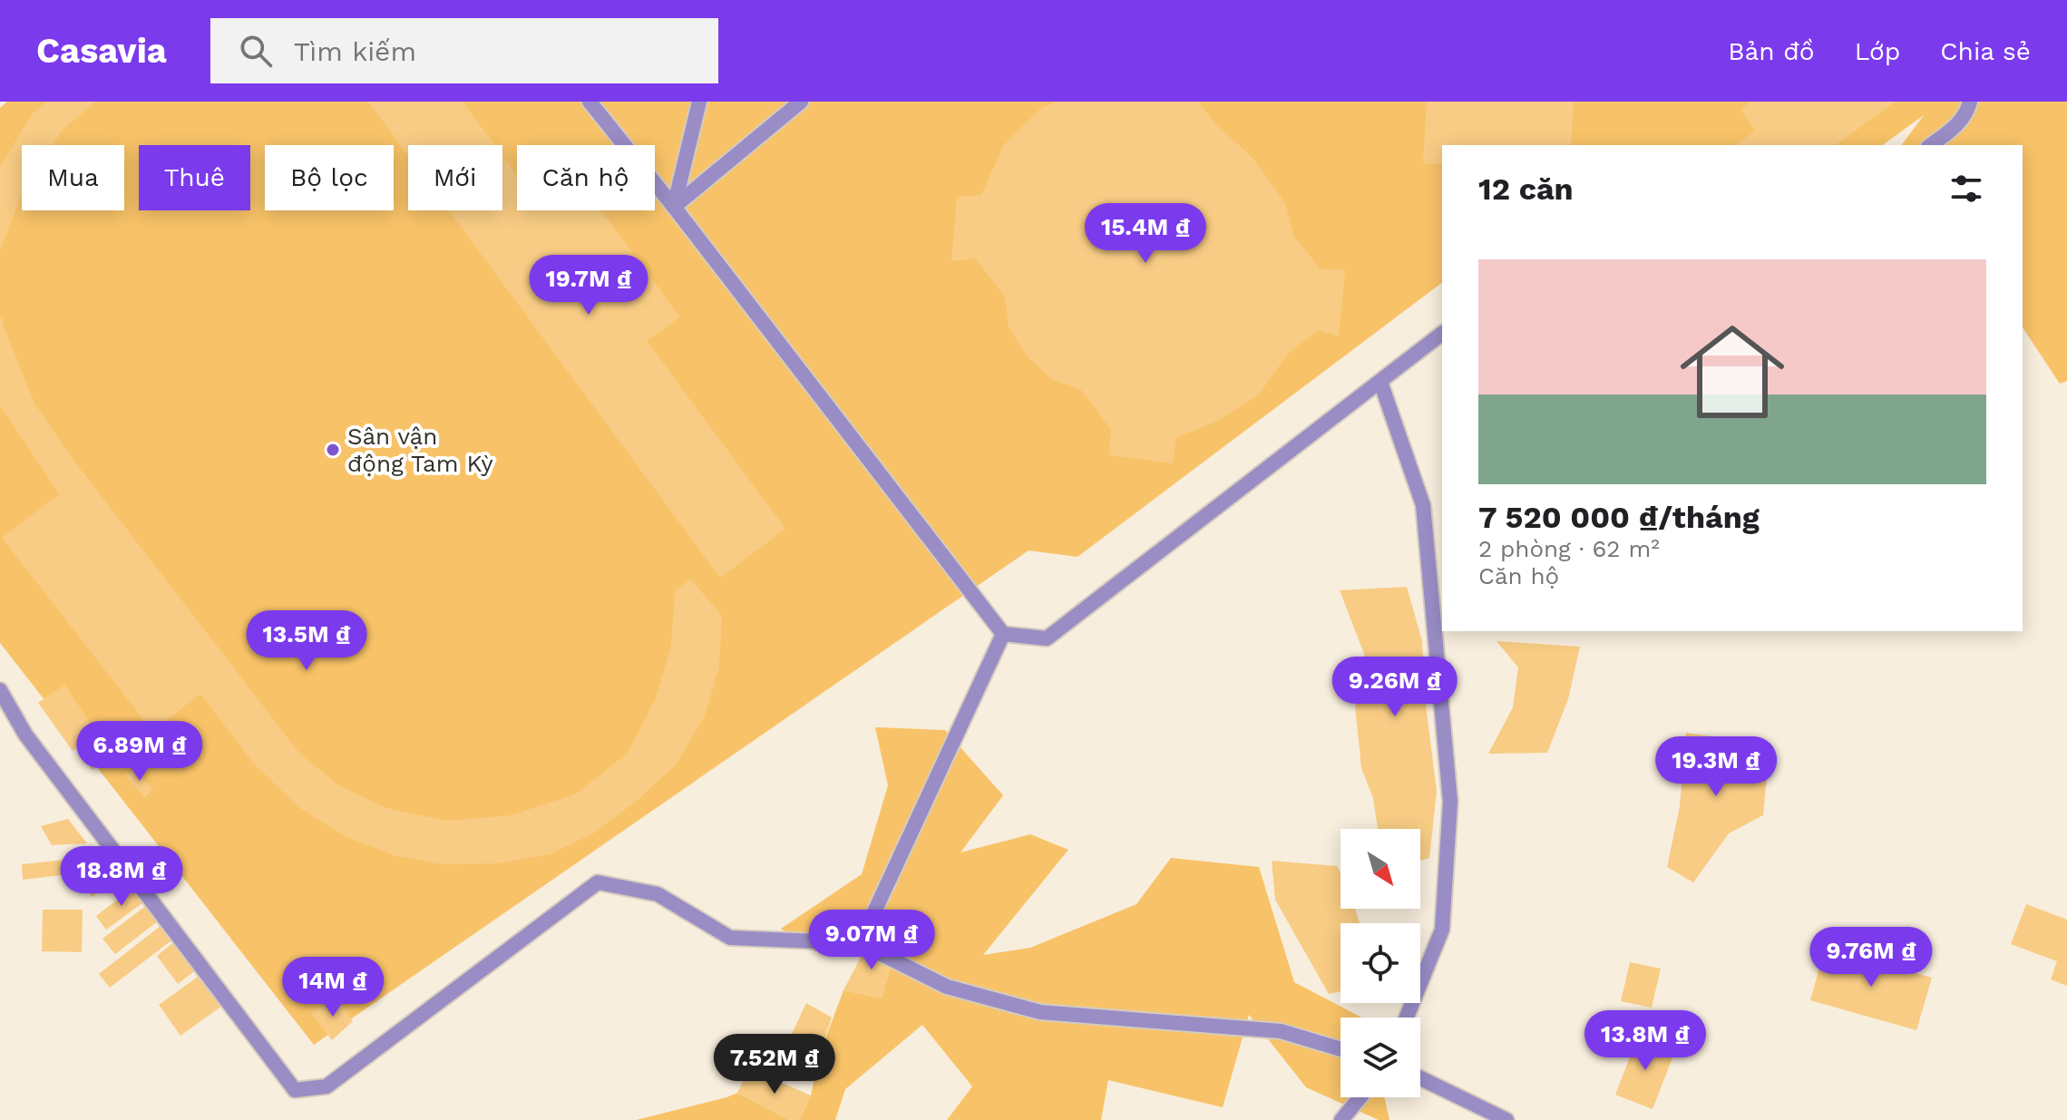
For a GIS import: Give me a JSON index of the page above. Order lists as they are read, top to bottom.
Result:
{
  "places": ["Sân vận động Tam Kỳ"],
  "north": "bottom right",
  "page": {
    "header": "Casavia",
    "search": "Tìm kiếm",
    "nav": ["Bản đồ", "Lớp", "Chia sẻ"],
    "chip": [
      "Mua",
      "Thuê",
      "Bộ lọc",
      "Mới",
      "Căn hộ"
    ],
    "heading": "12 căn",
    "price": [
      "15.4M ₫",
      "19.7M ₫",
      "13.5M ₫",
      "9.26M ₫",
      "6.89M ₫",
      "19.3M ₫",
      "18.8M ₫",
      "9.07M ₫",
      "9.76M ₫",
      "14M ₫",
      "13.8M ₫",
      "7.52M ₫"
    ],
    "list": [
      {
        "name": "7 520 000 ₫/tháng",
        "note": "2 phòng · 62 m² · Căn hộ"
      }
    ]
  }
}
